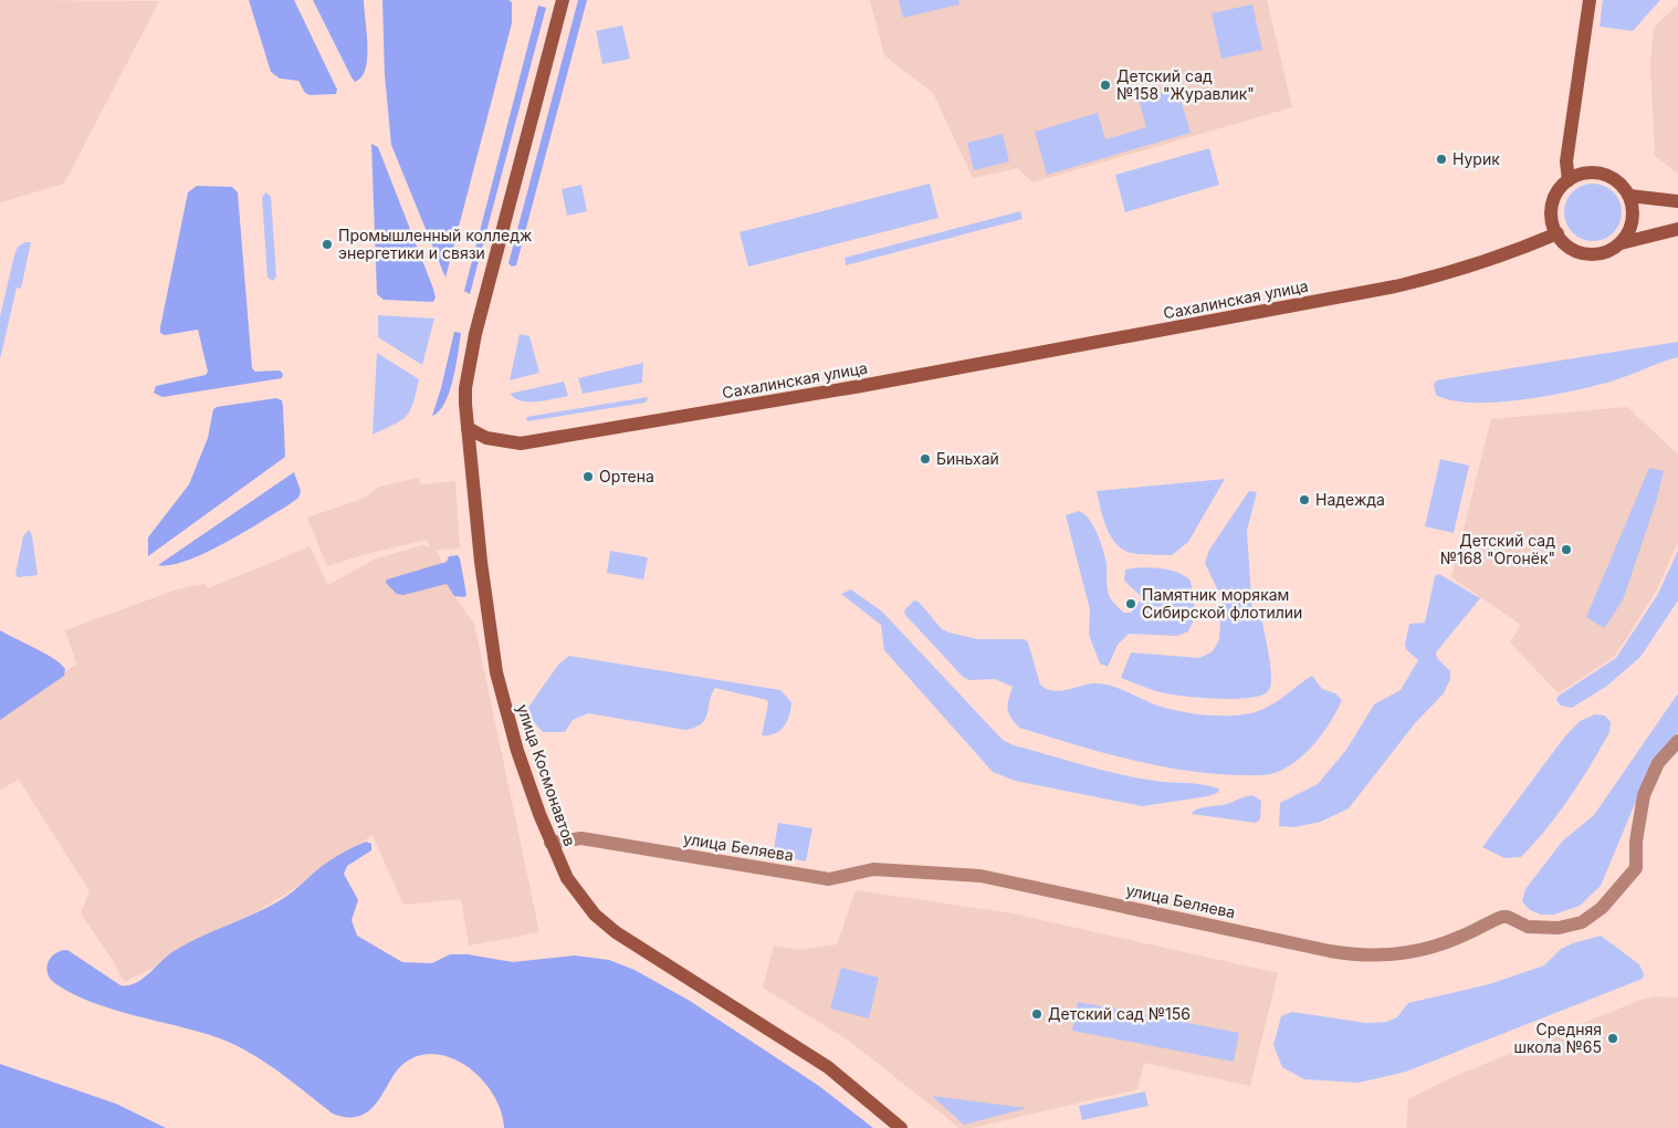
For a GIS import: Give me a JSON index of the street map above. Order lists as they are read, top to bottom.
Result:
{
  "streets": {
    "main road": ["Сахалинская улица", "улица Космонавтов"],
    "street": ["улица Беляева"]
  },
  "crossings": [
    ["Сахалинская улица", "улица Космонавтов"],
    ["улица Космонавтов", "улица Беляева"]
  ],
  "places": [
    "Детский сад №158 \"Журавлик\"",
    "Нурик",
    "Промышленный колледж энергетики и связи",
    "Биньхай",
    "Ортена",
    "Надежда",
    "Детский сад №168 \"Огонёк\"",
    "Памятник морякам Сибирской флотилии",
    "Детский сад №156",
    "Средняя школа №65"
  ]
}
